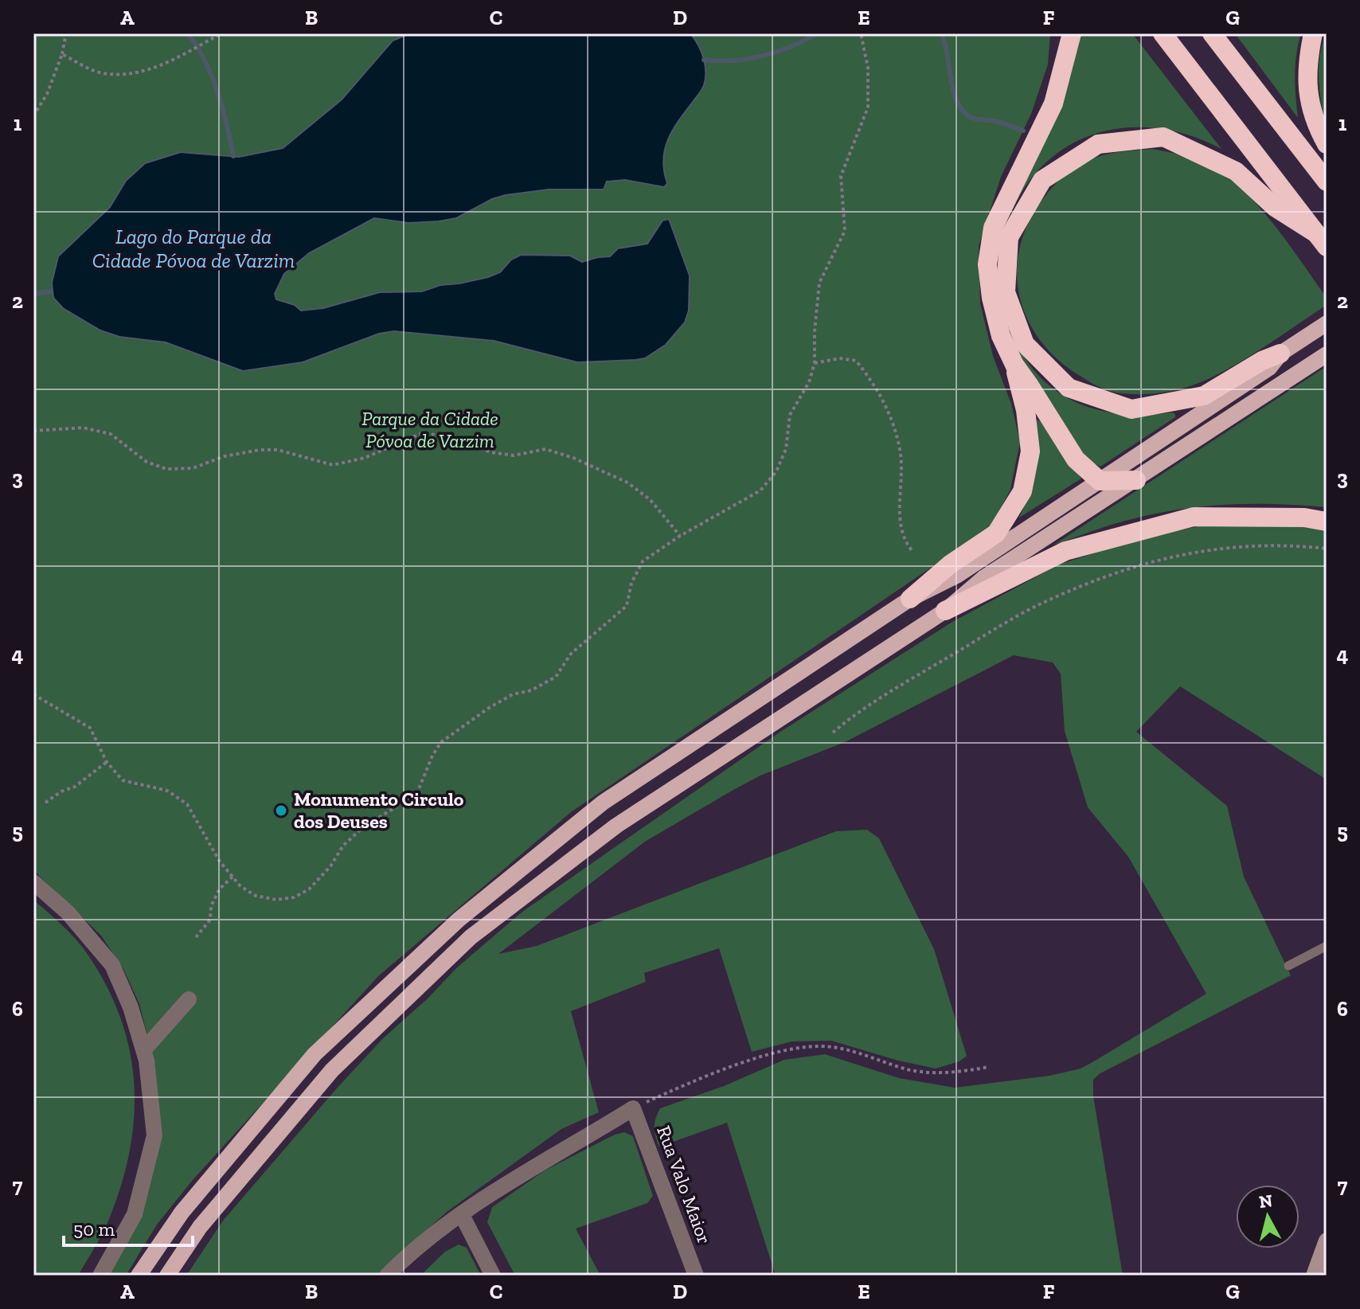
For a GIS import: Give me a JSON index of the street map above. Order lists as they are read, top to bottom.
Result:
{
  "streets": {
    "street": ["Rua Valo Maior"]
  },
  "water": ["Lago do Parque da Cidade Póvoa de Varzim"],
  "parks": ["Parque da Cidade Póvoa de Varzim"],
  "places": ["Monumento Circulo dos Deuses"],
  "scale_bar": "50 m",
  "north": "top",
  "grid": {
    "columns": [
      "A",
      "B",
      "C",
      "D",
      "E",
      "F",
      "G"
    ],
    "rows": [
      "1",
      "2",
      "3",
      "4",
      "5",
      "6",
      "7"
    ]
  }
}
